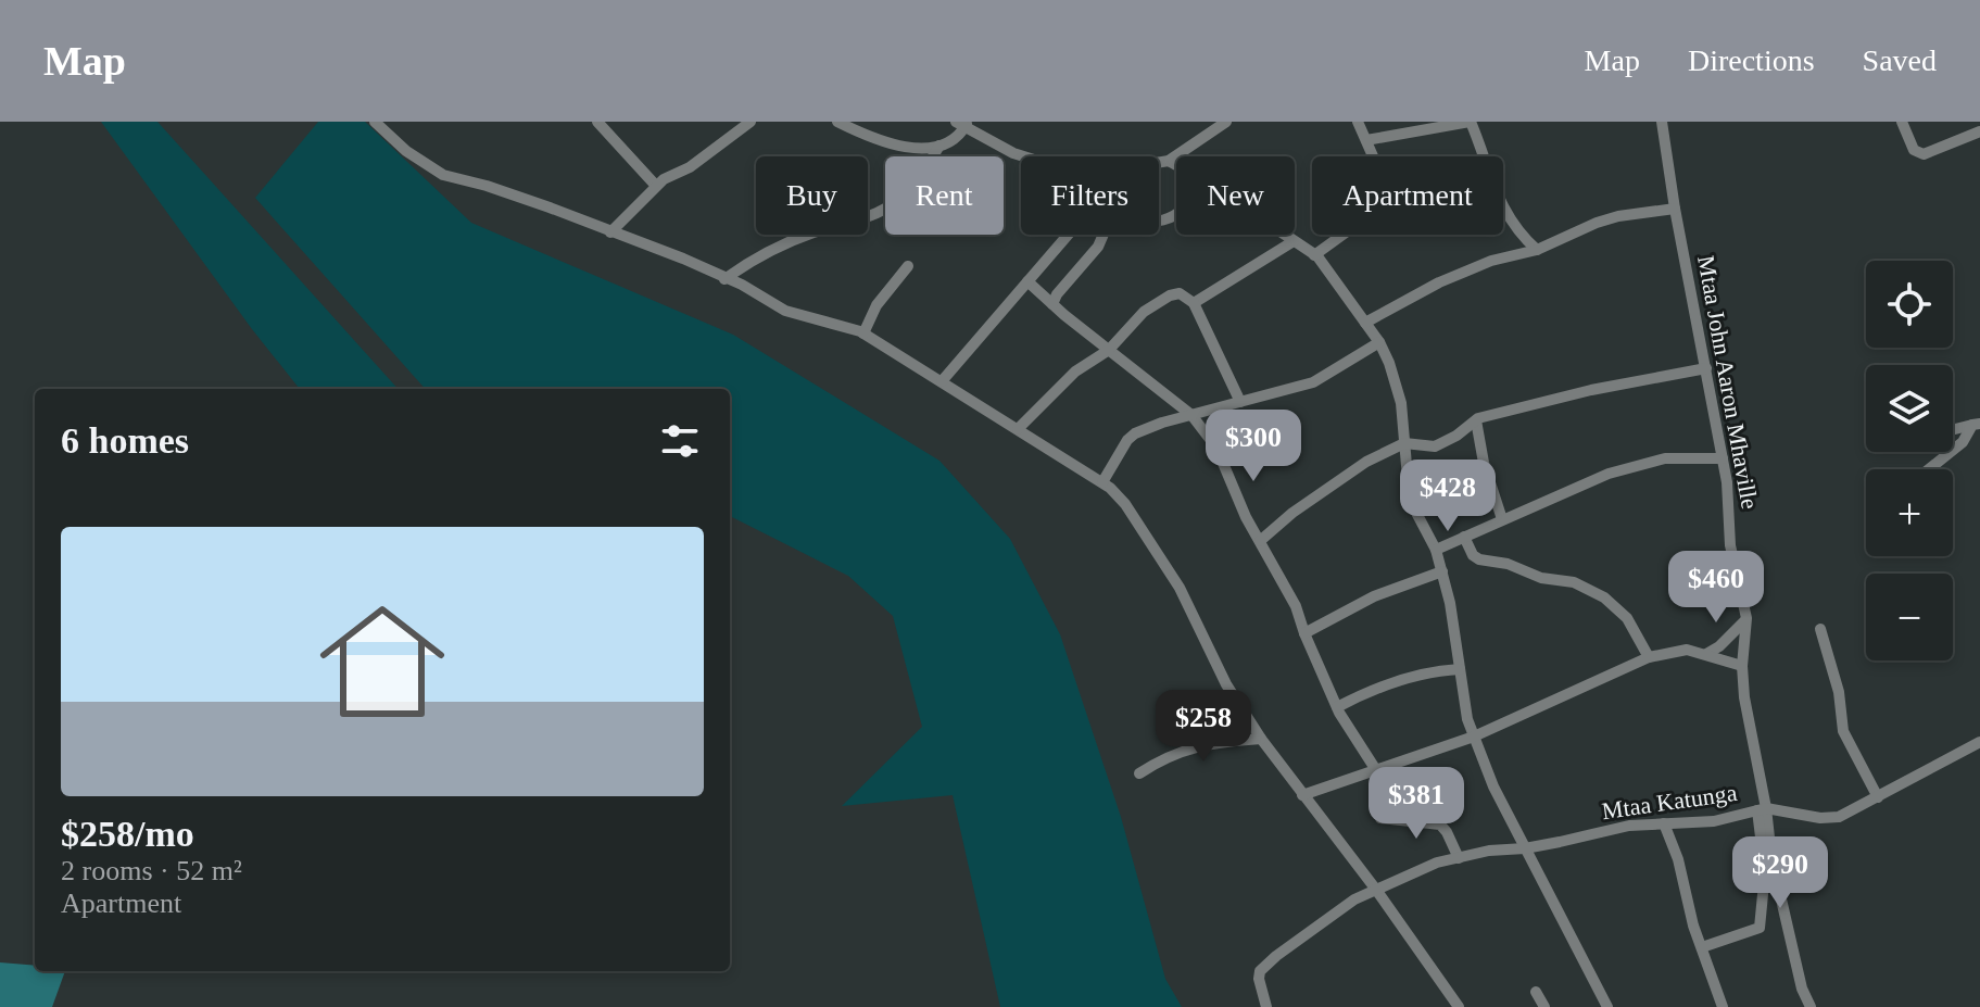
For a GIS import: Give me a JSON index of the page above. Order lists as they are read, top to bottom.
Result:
{
  "streets": {
    "street": ["Mtaa John Aaron Mhaville", "Mtaa Katunga"]
  },
  "crossings": [
    ["Mtaa John Aaron Mhaville", "Mtaa Katunga"]
  ],
  "page": {
    "header": "Map",
    "nav": ["Map", "Directions", "Saved"],
    "chip": [
      "Buy",
      "Rent",
      "Filters",
      "New",
      "Apartment"
    ],
    "map_buttons": ["+", "−"],
    "heading": "6 homes",
    "price": [
      "$300",
      "$428",
      "$460",
      "$258",
      "$381",
      "$290"
    ],
    "list": [
      {
        "name": "$258/mo",
        "note": "2 rooms · 52 m² · Apartment"
      }
    ]
  }
}
